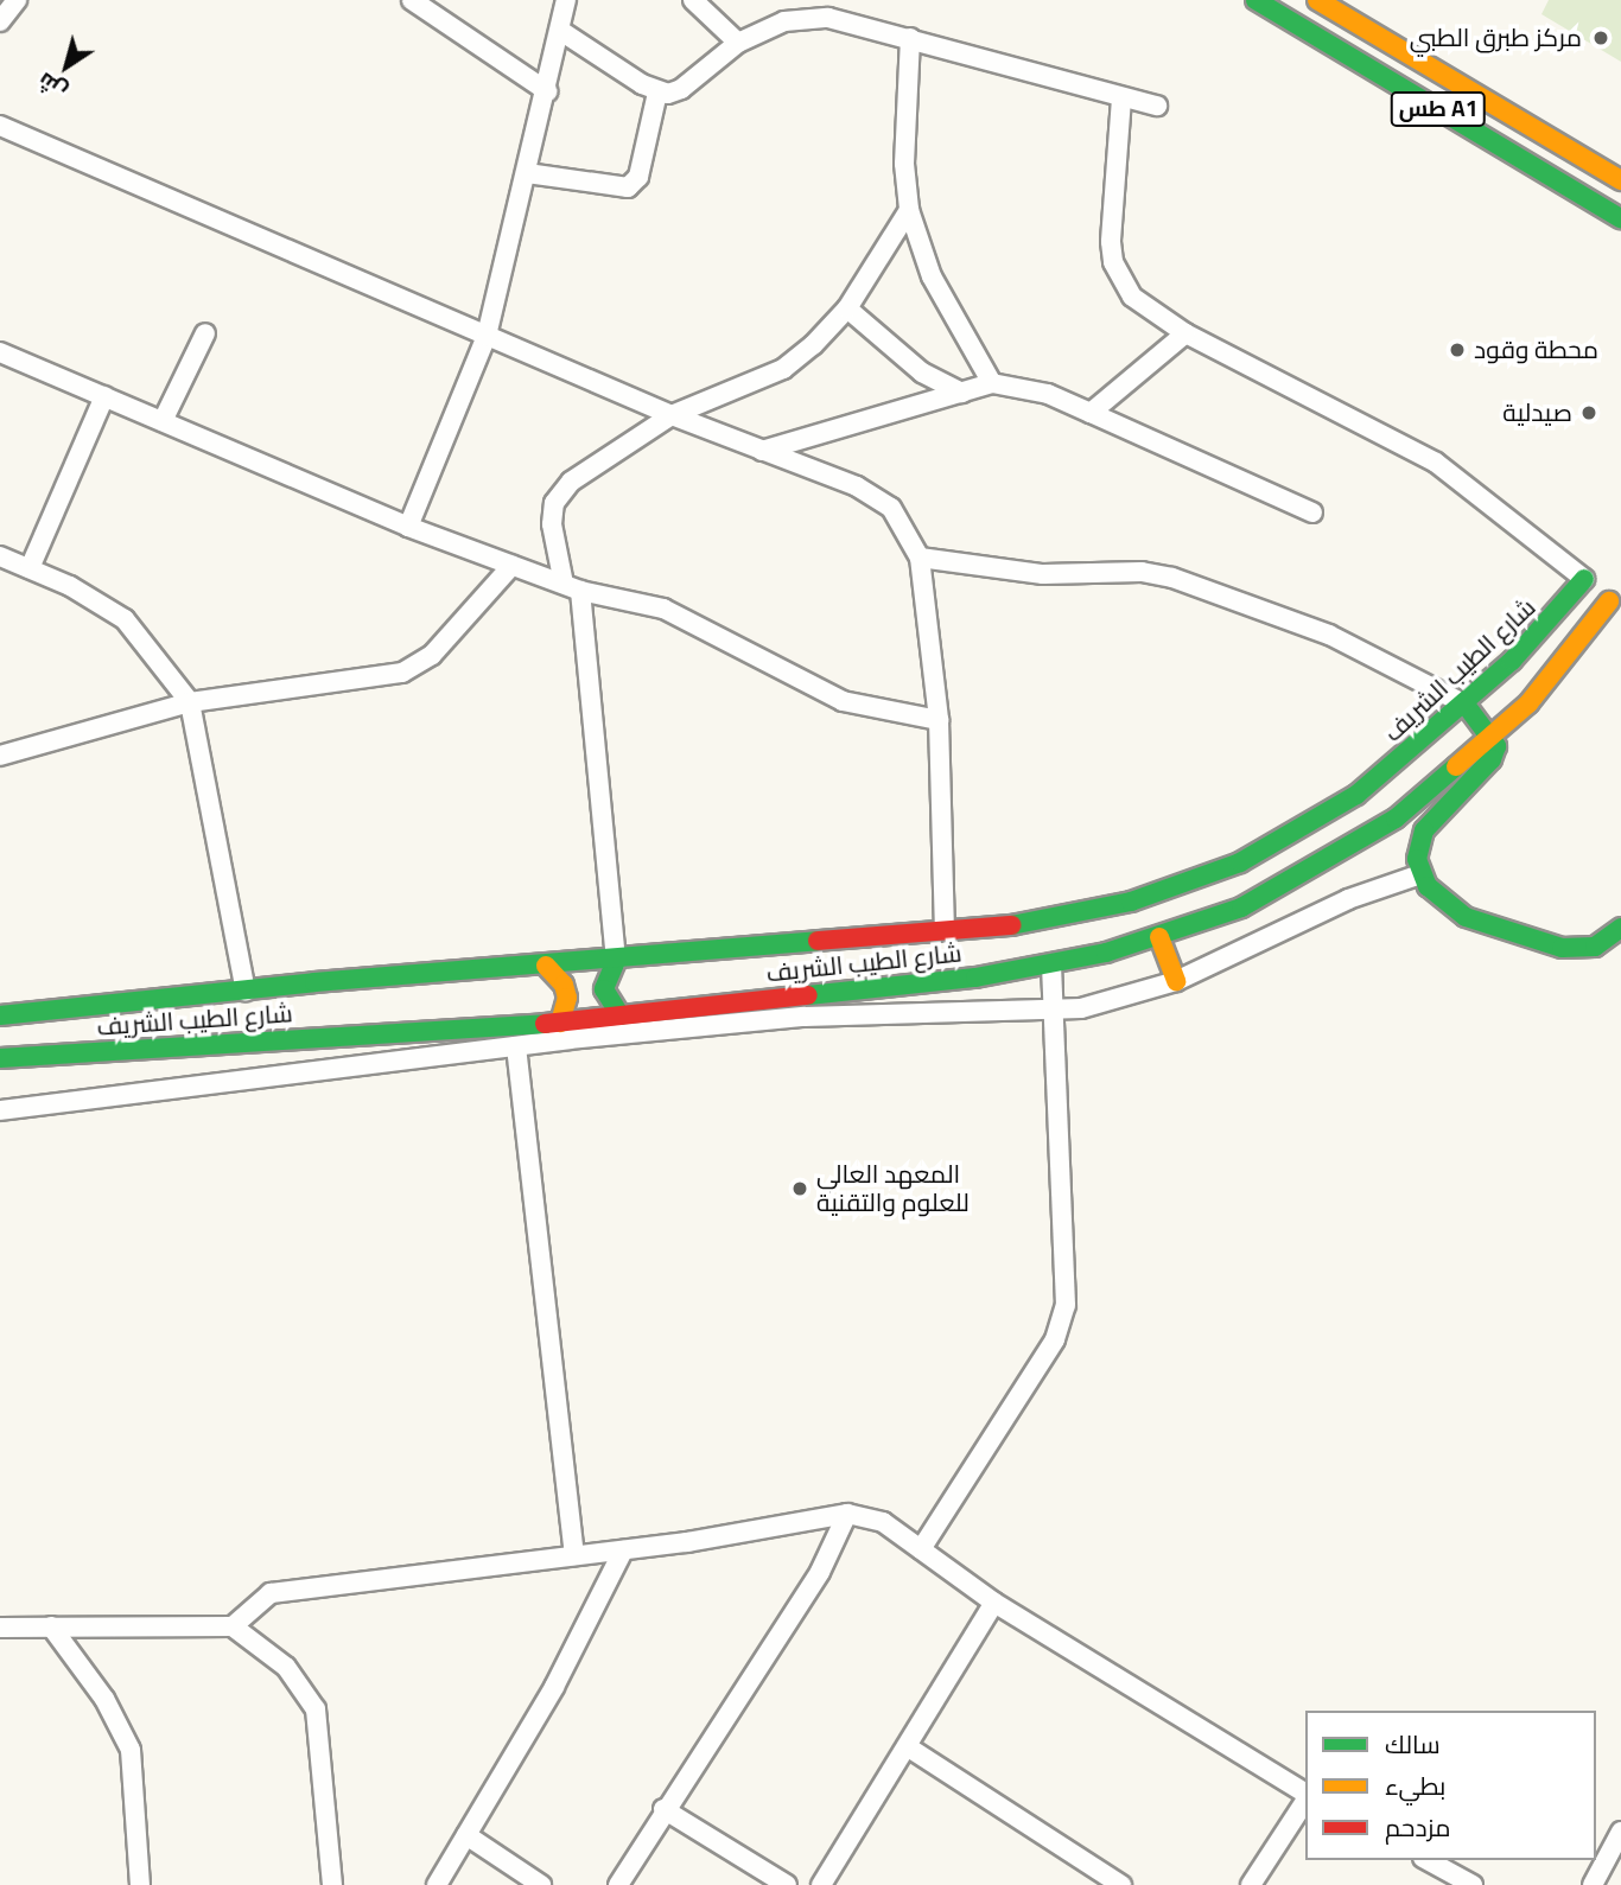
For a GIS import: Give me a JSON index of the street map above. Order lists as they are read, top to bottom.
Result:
{
  "streets": {
    "main road": ["طس A1", "شارع الطيب الشريف"]
  },
  "places": [
    "مركز طبرق الطبي",
    "محطة وقود",
    "صيدلية",
    "المعهد العالي للعلوم والتقنية"
  ],
  "legend": ["سالك", "بطيء", "مزدحم"],
  "north": "bottom left"
}
